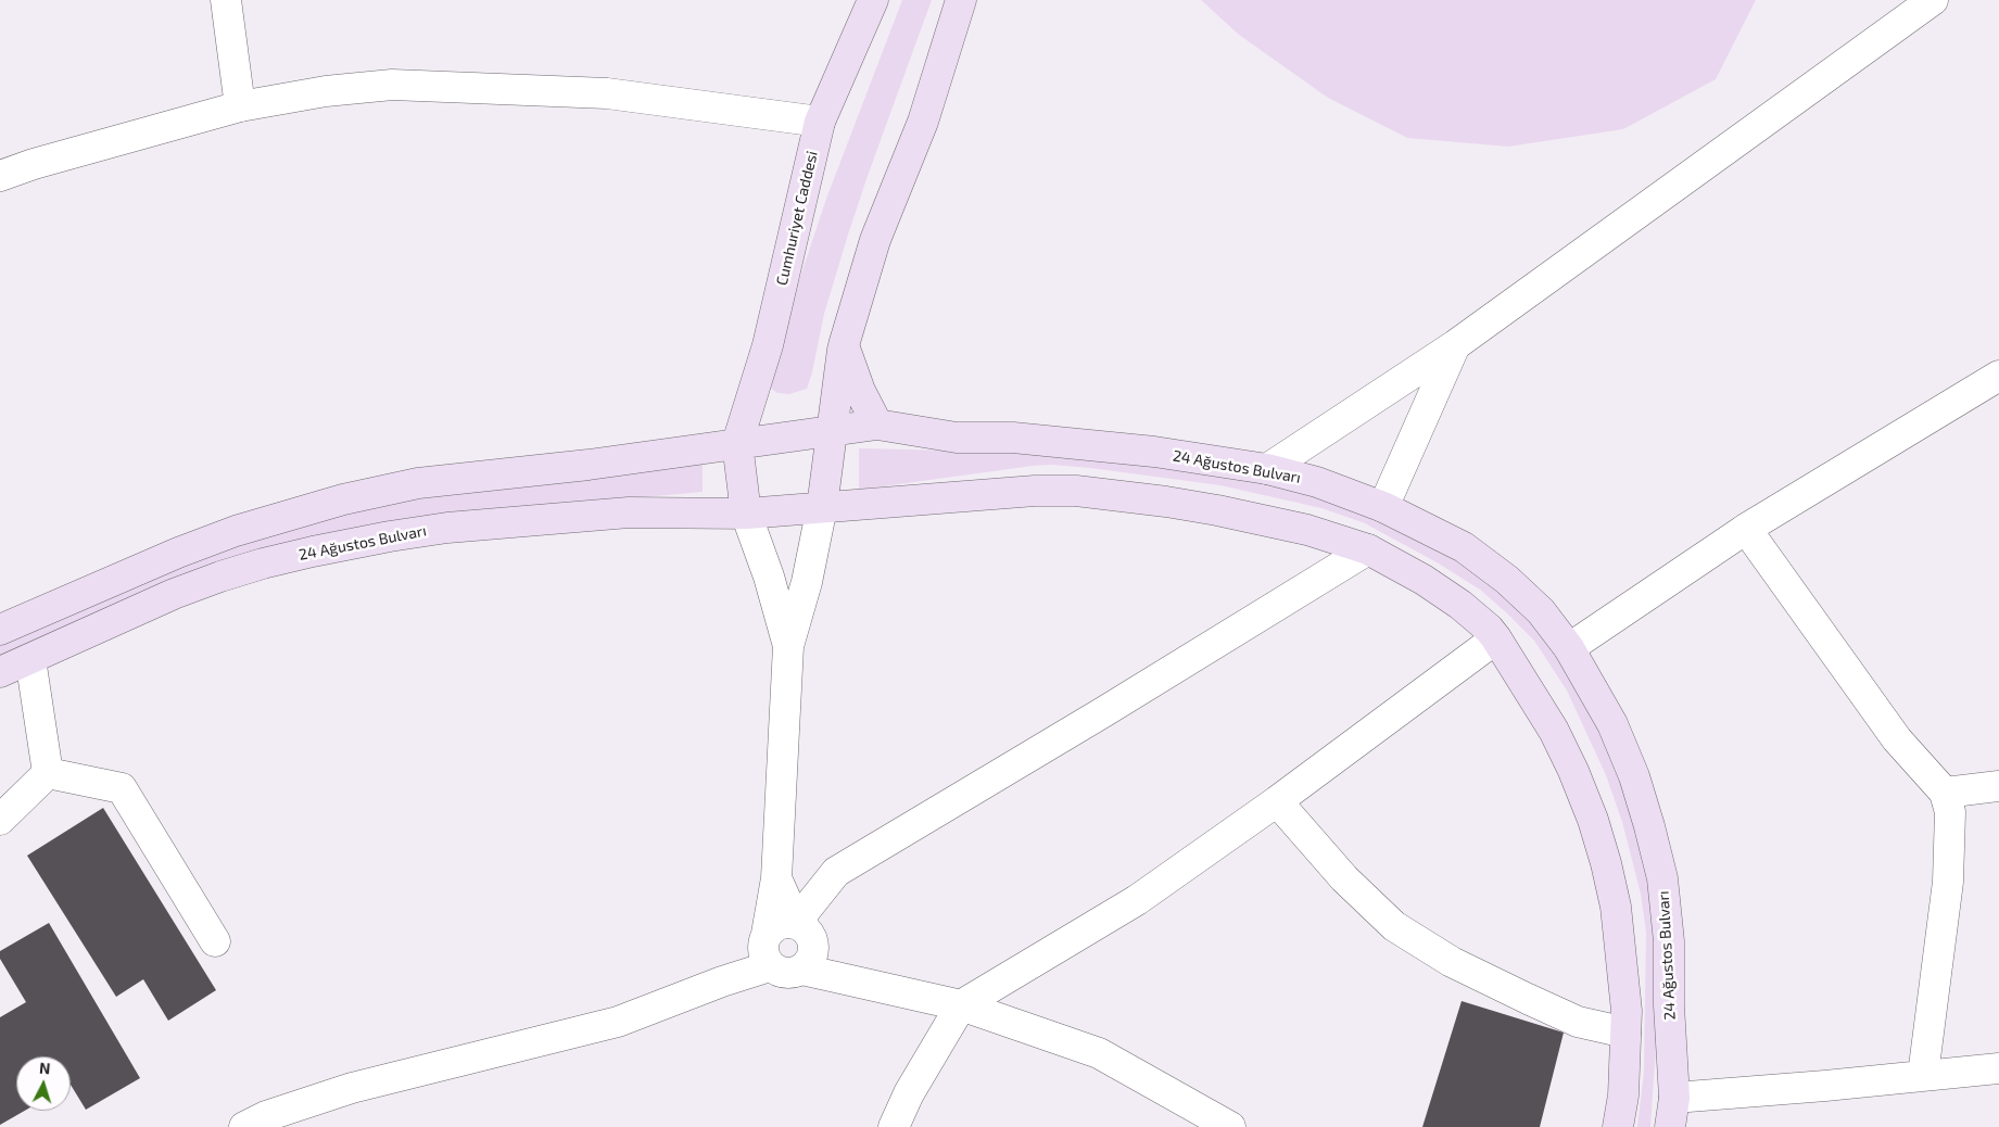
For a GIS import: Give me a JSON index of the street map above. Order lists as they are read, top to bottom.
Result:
{
  "streets": {
    "main road": ["Cumhuriyet Caddesi", "24 Ağustos Bulvarı"]
  },
  "crossings": [
    ["Cumhuriyet Caddesi", "24 Ağustos Bulvarı"]
  ],
  "north": "top"
}
